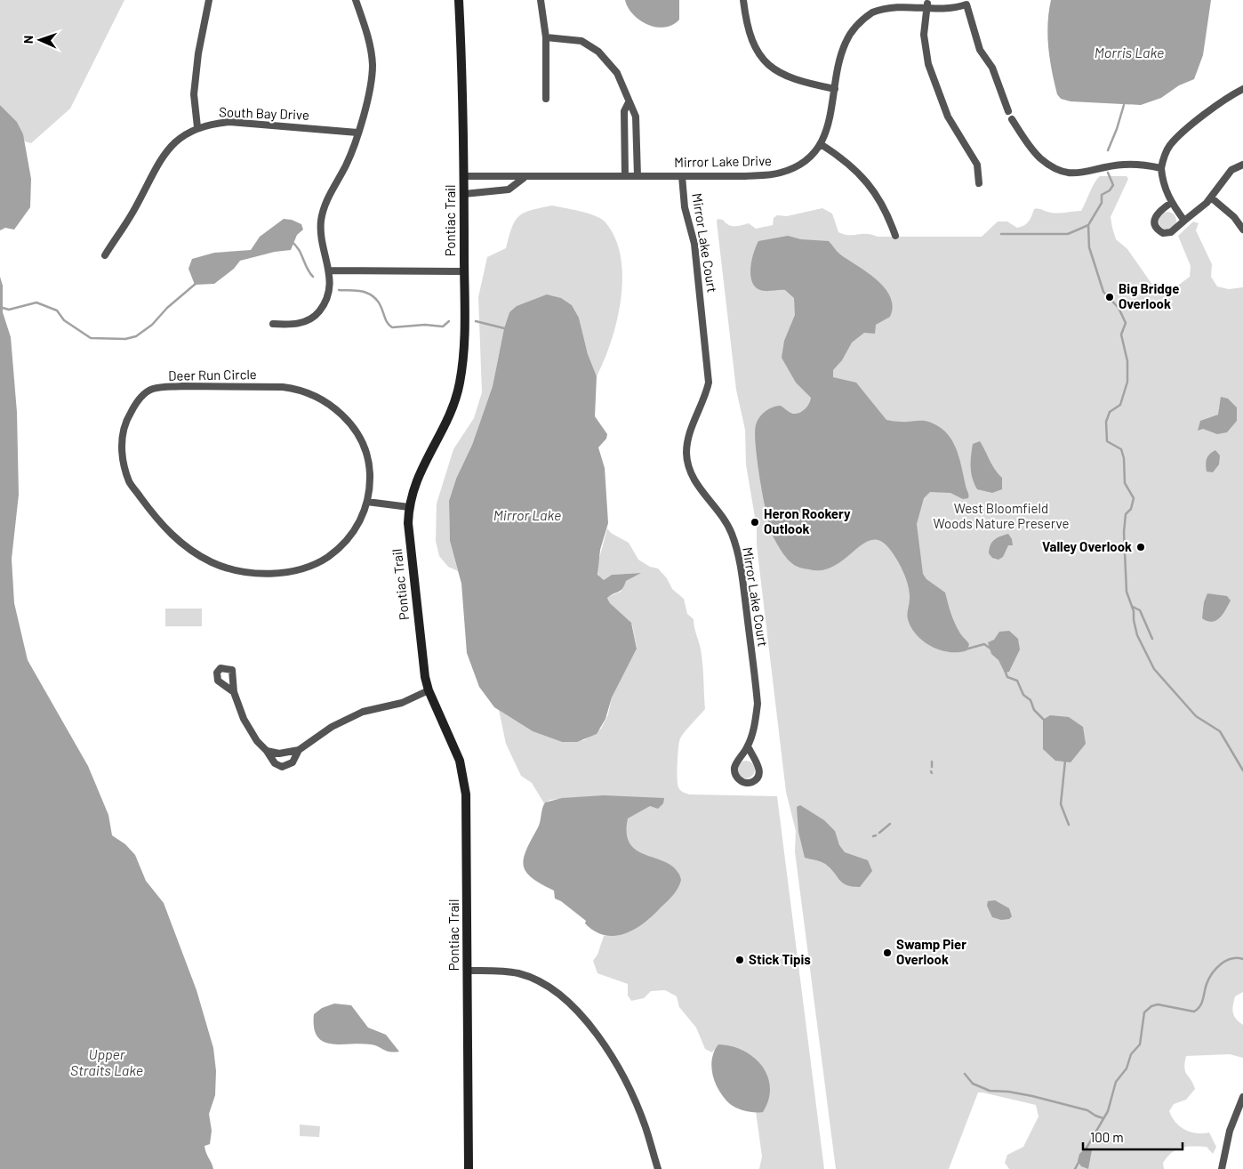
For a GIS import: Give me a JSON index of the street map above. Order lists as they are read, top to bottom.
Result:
{
  "streets": {
    "main road": ["Pontiac Trail"],
    "street": [
      "South Bay Drive",
      "Mirror Lake Drive",
      "Mirror Lake Court",
      "Deer Run Circle"
    ]
  },
  "crossings": [
    ["Mirror Lake Drive", "Pontiac Trail"],
    ["Mirror Lake Drive", "Mirror Lake Court"]
  ],
  "water": ["Morris Lake", "Mirror Lake", "Upper Straits Lake"],
  "parks": ["West Bloomfield Woods Nature Preserve"],
  "places": [
    "Big Bridge Overlook",
    "Heron Rookery Outlook",
    "Valley Overlook",
    "Swamp Pier Overlook",
    "Stick Tipis"
  ],
  "scale_bar": "100 m",
  "north": "left"
}
